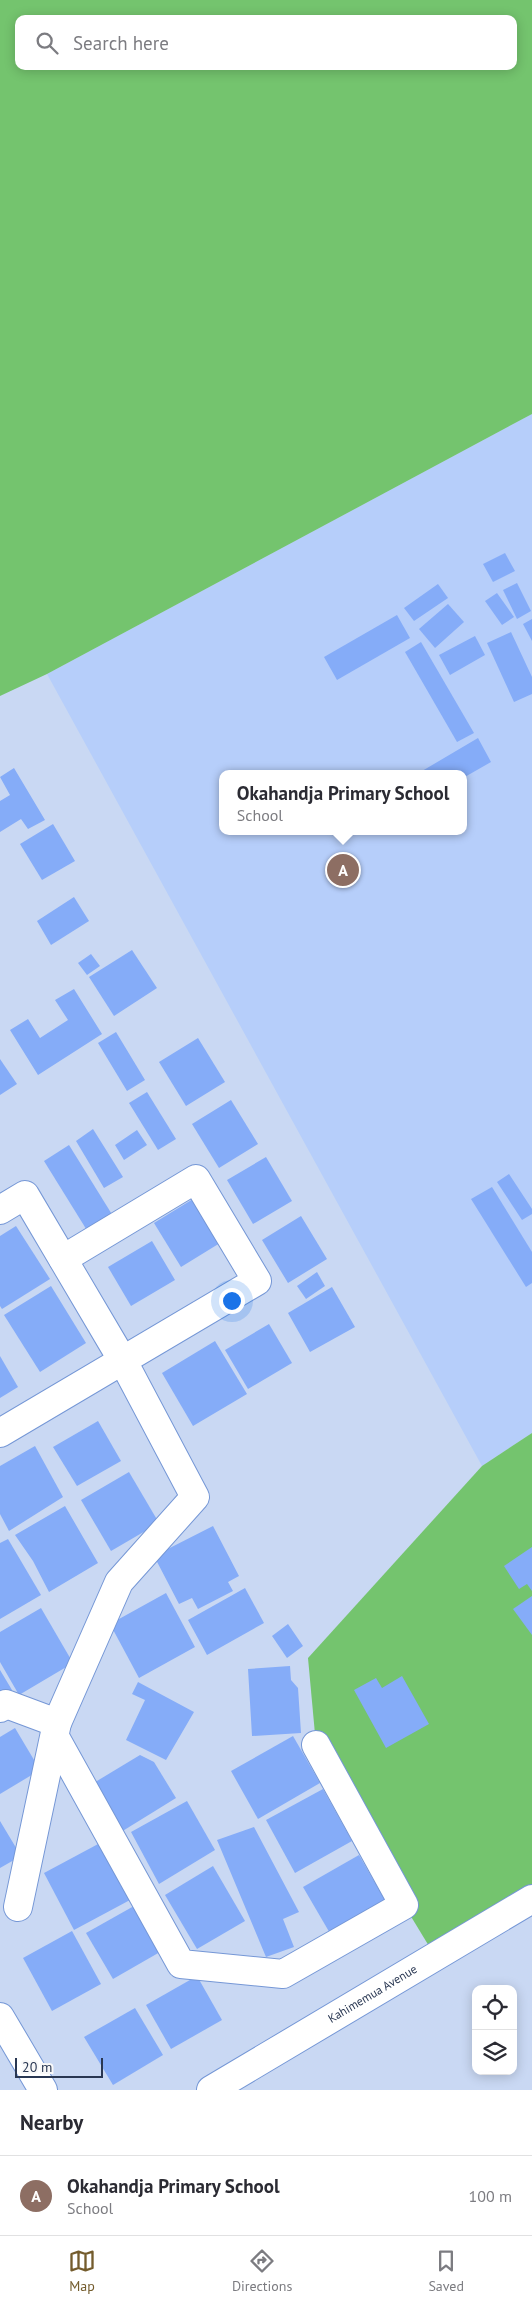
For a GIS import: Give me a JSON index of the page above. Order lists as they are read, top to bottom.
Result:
{
  "streets": {
    "street": ["Kahimemua Avenue"]
  },
  "scale_bar": "20 m",
  "page": {
    "search": "Search here",
    "popup": ["Okahandja Primary School", "School"],
    "pins": "A",
    "scale": "20 m",
    "heading": "Nearby",
    "list": [
      {
        "mark": "A",
        "name": "Okahandja Primary School",
        "note": "School",
        "value": "100 m"
      }
    ],
    "nav": ["Map", "Directions", "Saved"]
  }
}
